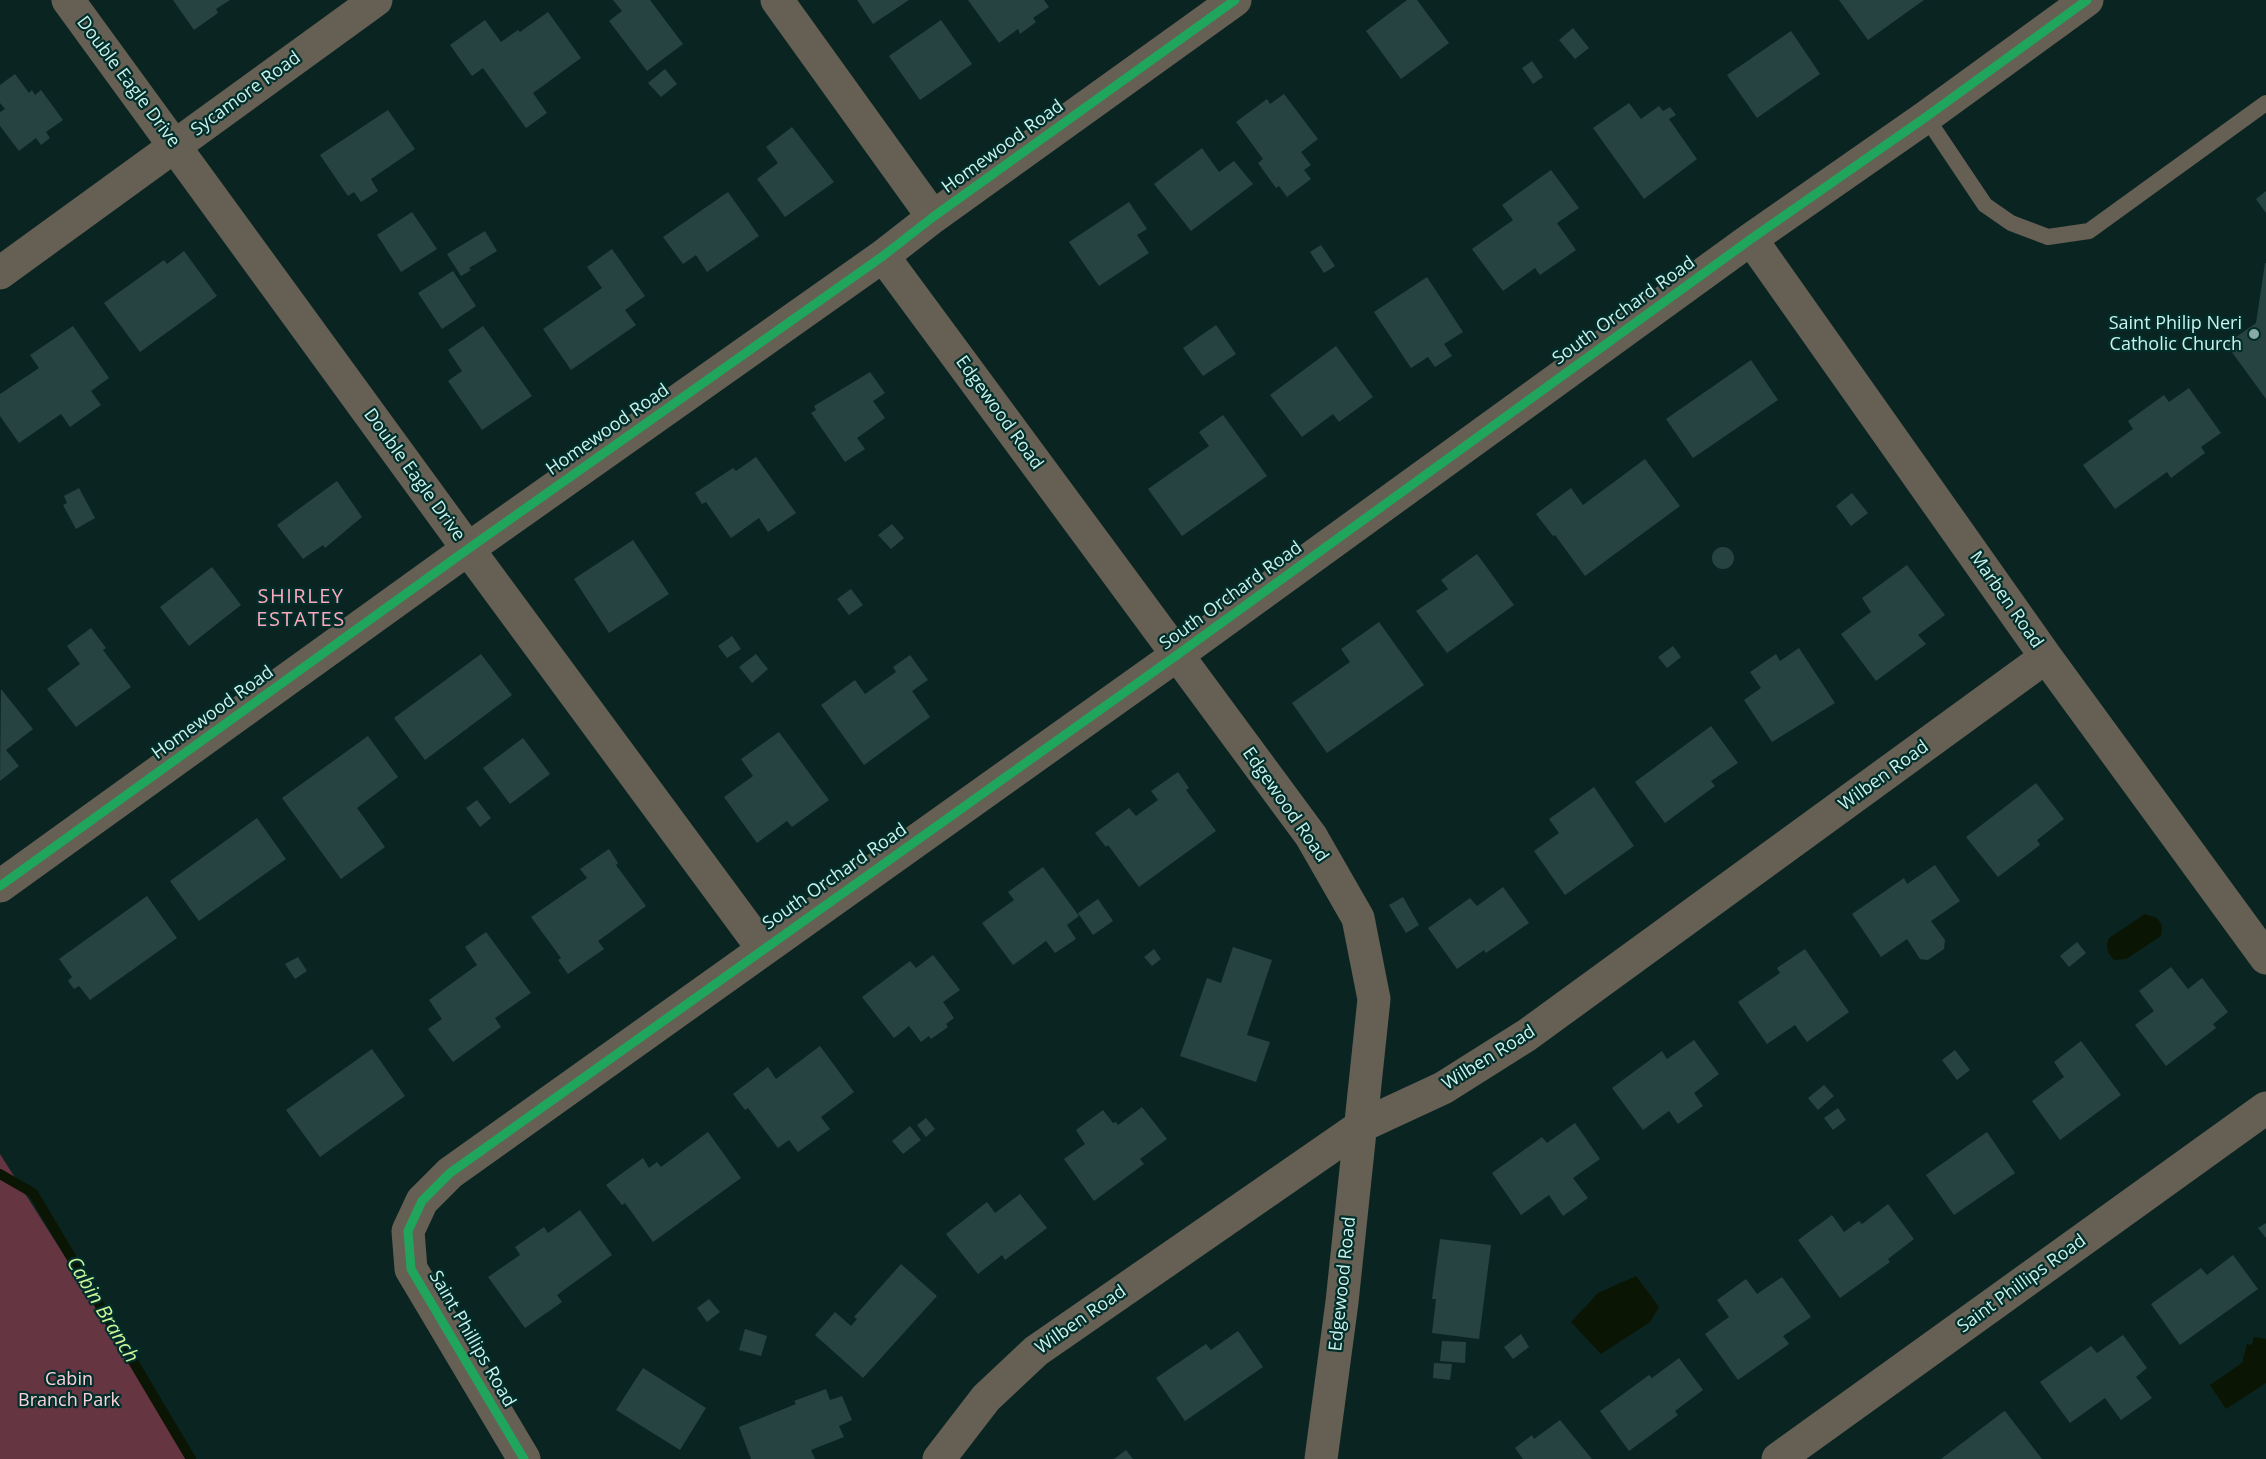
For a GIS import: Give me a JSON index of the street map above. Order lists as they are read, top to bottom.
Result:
{
  "streets": {
    "street": [
      "Double Eagle Drive",
      "Sycamore Road",
      "Homewood Road",
      "South Orchard Road",
      "Edgewood Road",
      "Marben Road",
      "Wilben Road",
      "Saint Phillips Road"
    ]
  },
  "crossings": [
    ["Double Eagle Drive", "Sycamore Road"],
    ["Double Eagle Drive", "Homewood Road"],
    ["Double Eagle Drive", "South Orchard Road"],
    ["Homewood Road", "Edgewood Road"],
    ["South Orchard Road", "Edgewood Road"],
    ["South Orchard Road", "Marben Road"],
    ["South Orchard Road", "Saint Phillips Road"],
    ["Edgewood Road", "Wilben Road"],
    ["Marben Road", "Wilben Road"]
  ],
  "districts": ["SHIRLEY ESTATES"],
  "water": ["Cabin Branch"],
  "parks": ["Cabin Branch Park"],
  "places": ["Saint Philip Neri Catholic Church"]
}
